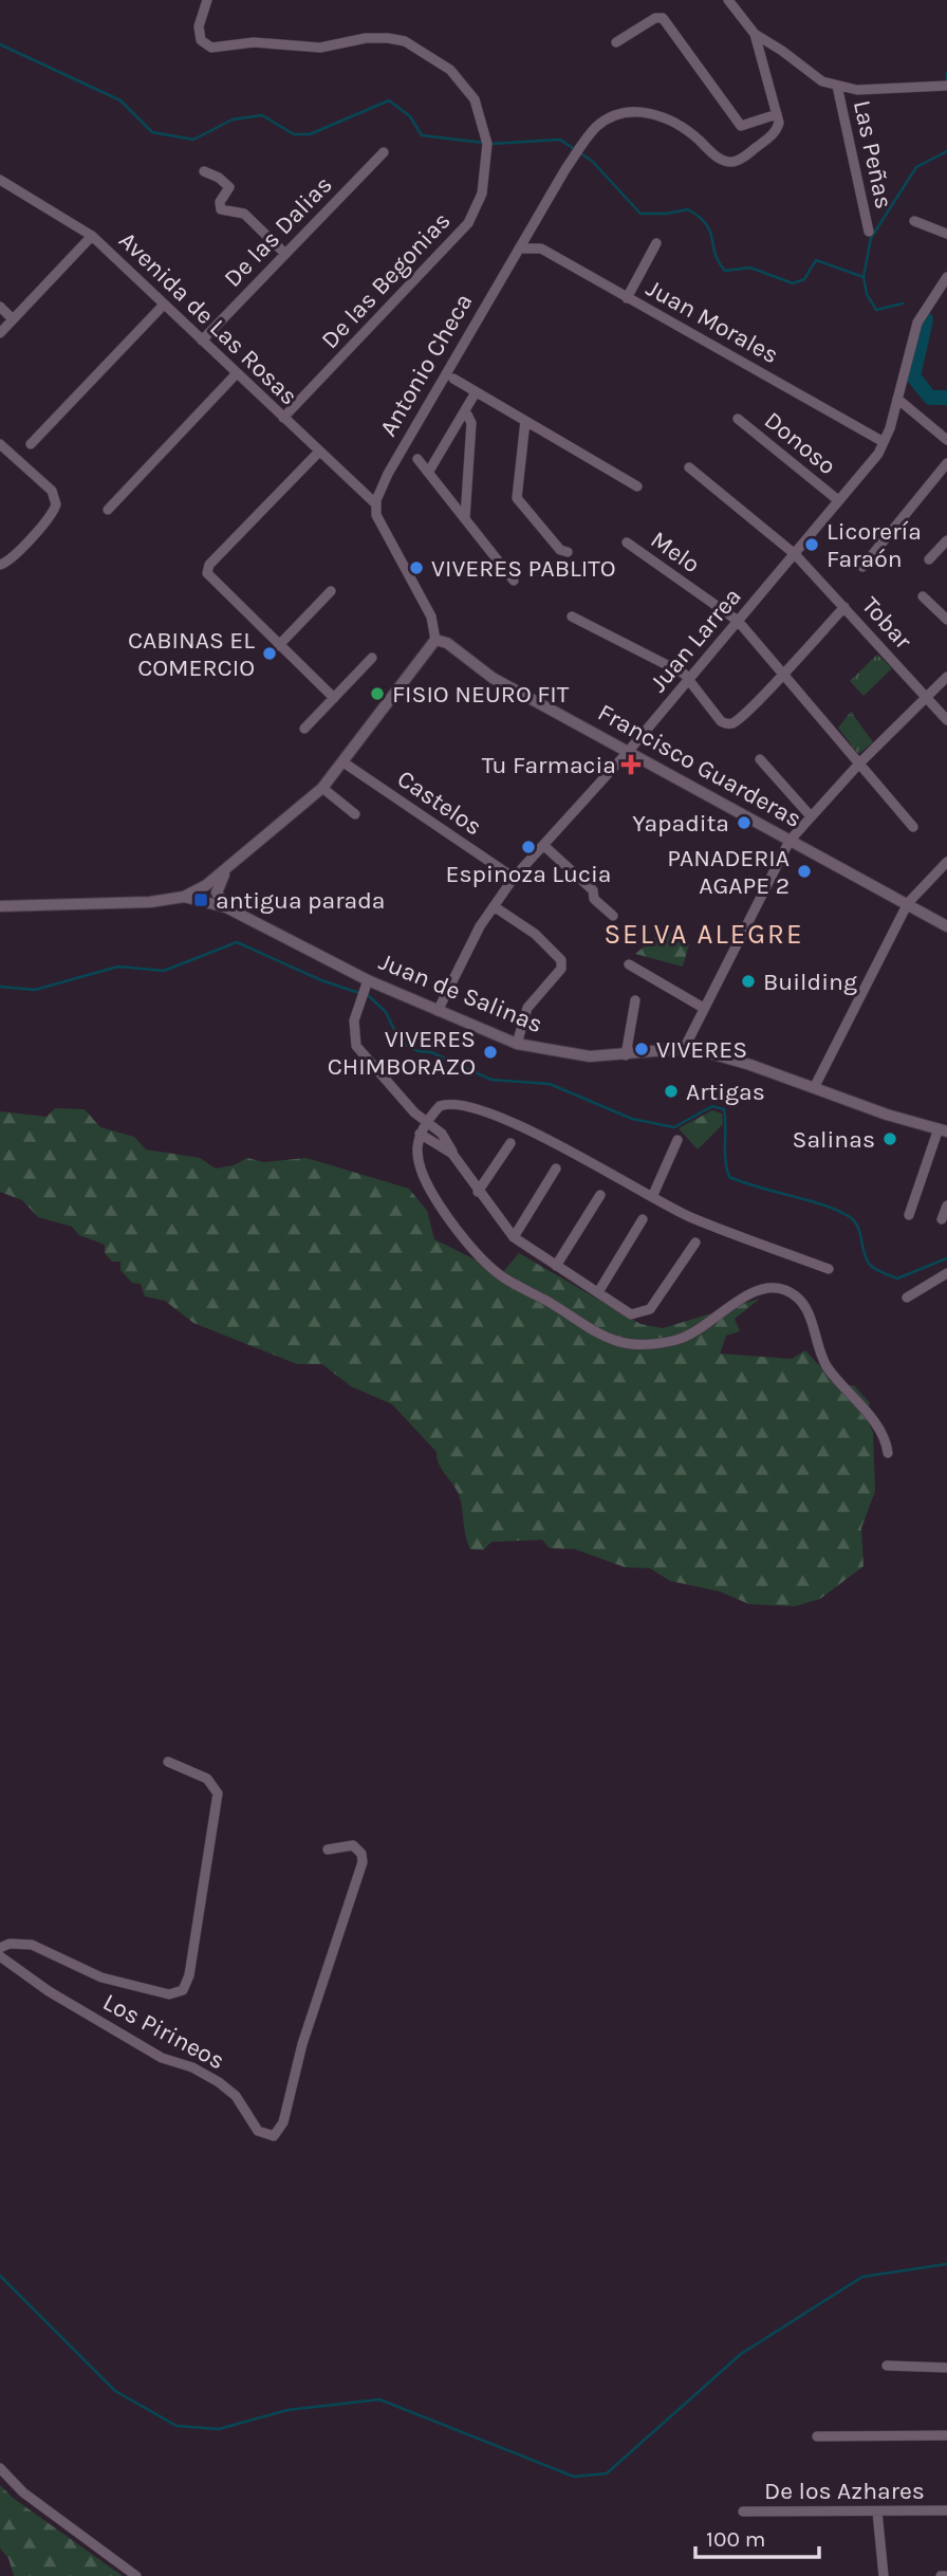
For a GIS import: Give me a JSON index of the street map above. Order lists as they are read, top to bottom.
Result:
{
  "streets": {
    "street": [
      "Las Peñas",
      "De las Dalias",
      "De las Begonias",
      "Avenida de Las Rosas",
      "Juan Morales",
      "Antonio Checa",
      "Donoso",
      "Melo",
      "Tobar",
      "Juan Larrea",
      "Francisco Guarderas",
      "Castelos",
      "Juan de Salinas",
      "Los Pirineos",
      "De los Azhares"
    ]
  },
  "crossings": [
    ["De las Dalias", "Avenida de Las Rosas"],
    ["De las Begonias", "Avenida de Las Rosas"],
    ["Avenida de Las Rosas", "Antonio Checa"],
    ["Juan Morales", "Antonio Checa"],
    ["Juan Morales", "Juan Larrea"],
    ["Donoso", "Juan Larrea"],
    ["Melo", "Juan Larrea"],
    ["Tobar", "Juan Larrea"],
    ["Juan Larrea", "Francisco Guarderas"],
    ["Juan Larrea", "Castelos"],
    ["Juan Larrea", "Juan de Salinas"]
  ],
  "districts": ["SELVA ALEGRE"],
  "places": {
    "other": [
      "Licorería Faraón",
      "VIVERES PABLITO",
      "CABINAS EL COMERCIO",
      "FISIO NEURO FIT",
      "Yapadita",
      "Espinoza Lucia",
      "PANADERIA AGAPE 2",
      "Building",
      "VIVERES",
      "VIVERES CHIMBORAZO",
      "Artigas",
      "Salinas"
    ],
    "health": ["Tu Farmacia"],
    "transit": ["antigua parada"]
  },
  "scale_bar": "100 m"
}
